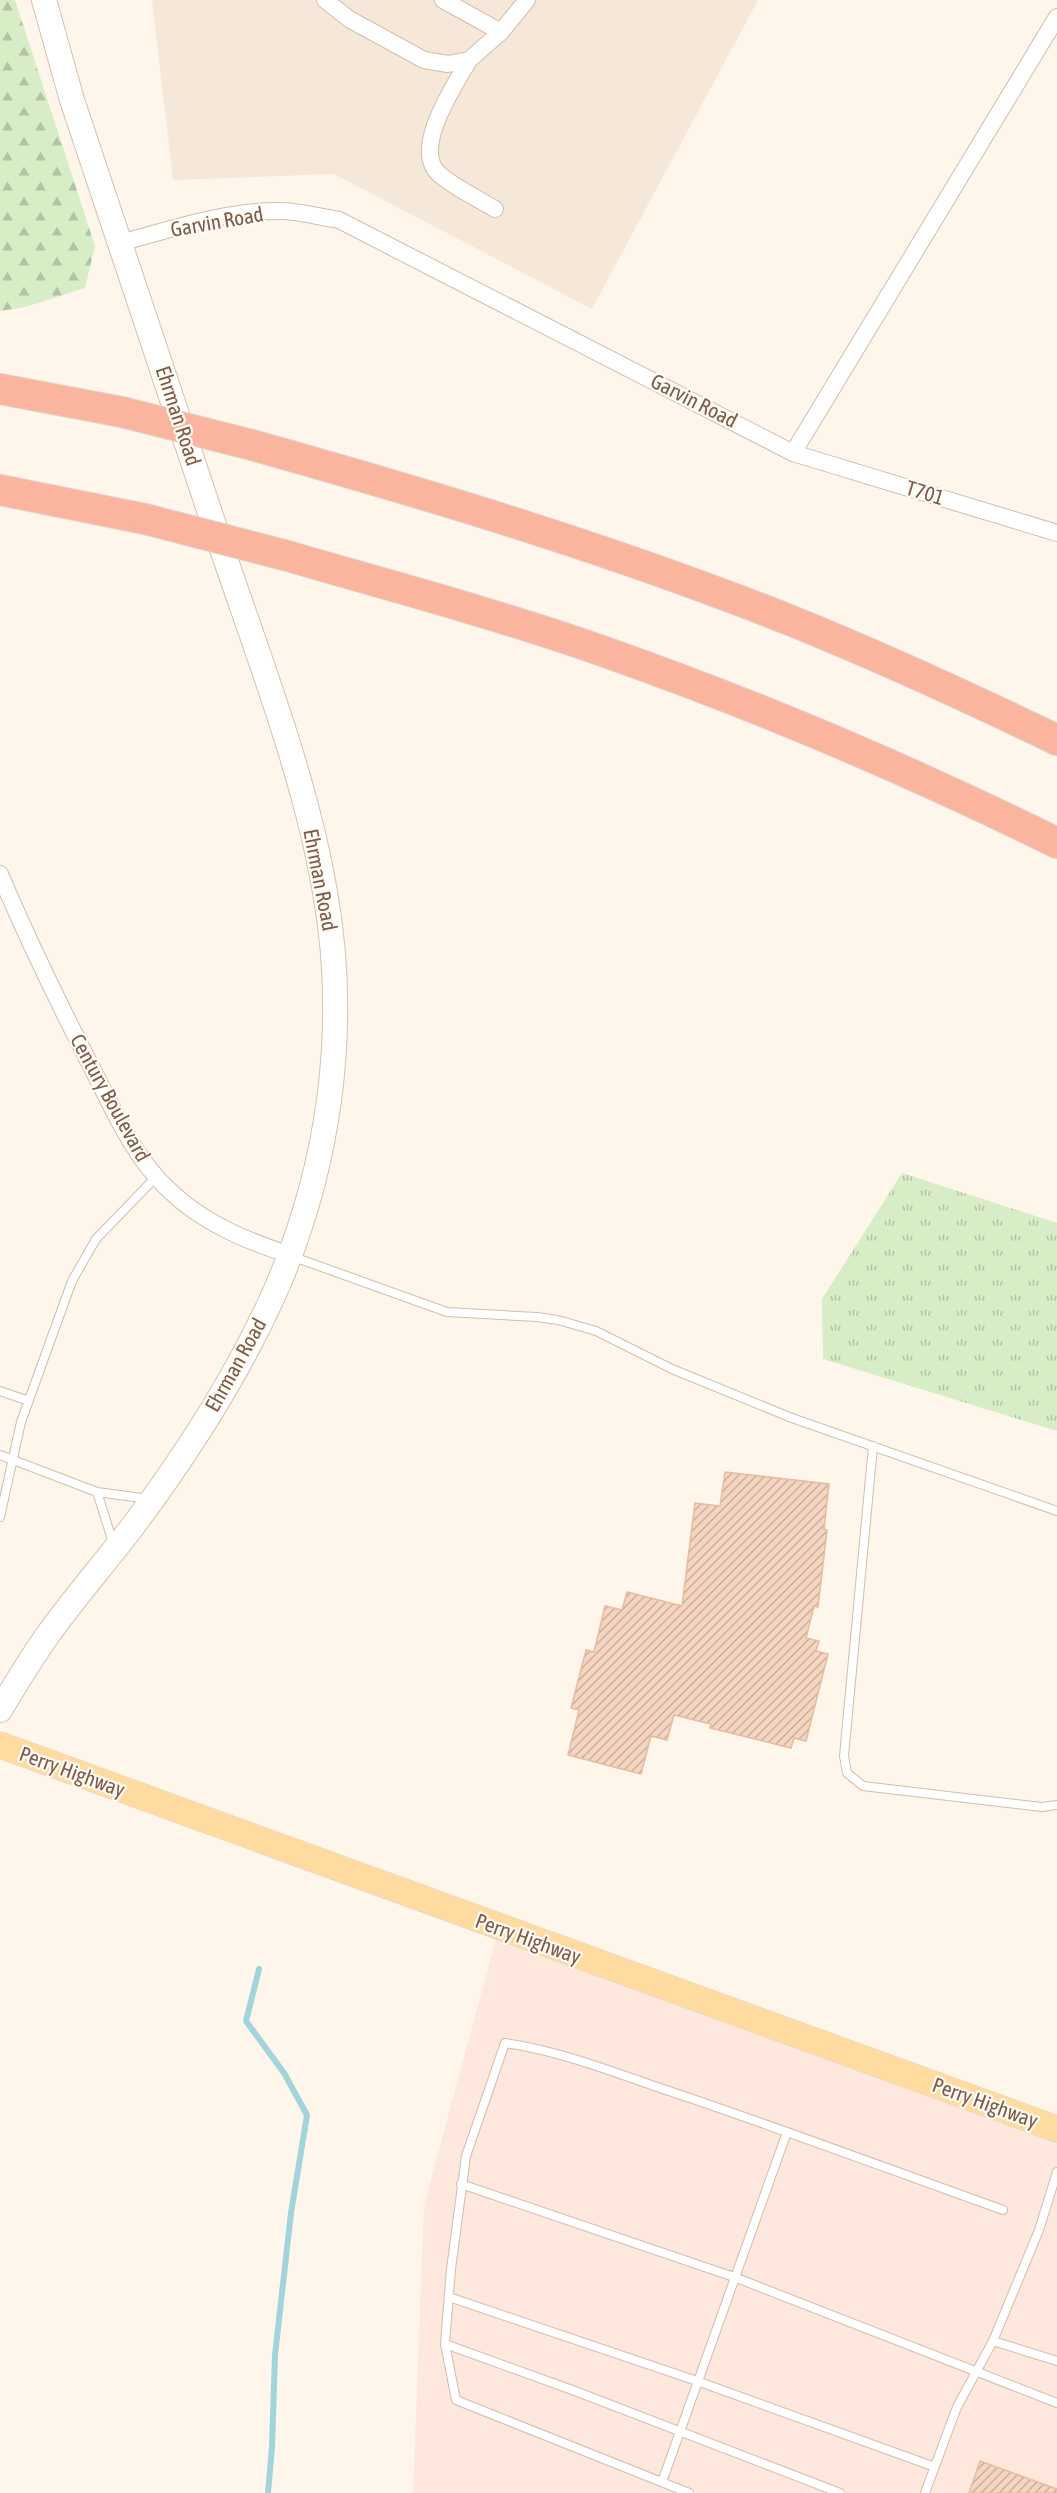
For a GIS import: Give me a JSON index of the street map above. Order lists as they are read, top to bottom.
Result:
{
  "streets": {
    "main road": ["Perry Highway"],
    "street": [
      "Garvin Road",
      "Ehrman Road",
      "T701",
      "Century Boulevard"
    ]
  },
  "crossings": [
    ["Garvin Road", "Ehrman Road"],
    ["Garvin Road", "T701"],
    ["Ehrman Road", "Century Boulevard"]
  ]
}
